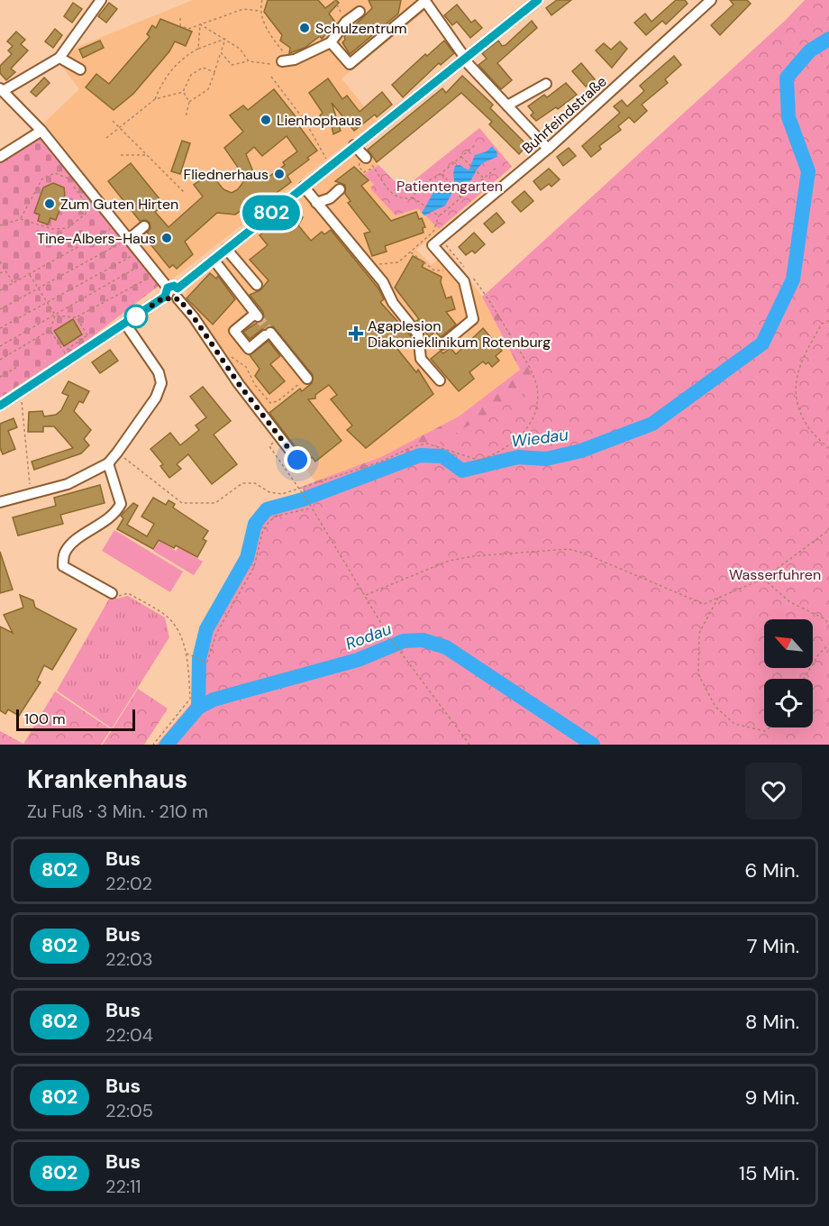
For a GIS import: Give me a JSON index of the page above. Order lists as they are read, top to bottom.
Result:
{
  "streets": {
    "street": ["Buhrfeindstraße"]
  },
  "water": ["Wiedau", "Rodau"],
  "parks": ["Patientengarten", "Wasserfuhren"],
  "places": {
    "other": [
      "Schulzentrum",
      "Lienhophaus",
      "Fliednerhaus",
      "Zum Guten Hirten",
      "Tine-Albers-Haus"
    ],
    "health": ["Agaplesion Diakonieklinikum Rotenburg"]
  },
  "lines": ["bus line 802"],
  "scale_bar": "100 m",
  "north": "top left",
  "page": {
    "on_map": "802",
    "scale": "100 m",
    "heading": ["Krankenhaus", "Zu Fuß · 3 Min. · 210 m"],
    "list": [
      {
        "mark": "802",
        "name": "Bus",
        "note": "22:02",
        "value": "6 Min."
      },
      {
        "mark": "802",
        "name": "Bus",
        "note": "22:03",
        "value": "7 Min."
      },
      {
        "mark": "802",
        "name": "Bus",
        "note": "22:04",
        "value": "8 Min."
      },
      {
        "mark": "802",
        "name": "Bus",
        "note": "22:05",
        "value": "9 Min."
      },
      {
        "mark": "802",
        "name": "Bus",
        "note": "22:11",
        "value": "15 Min."
      }
    ]
  }
}
